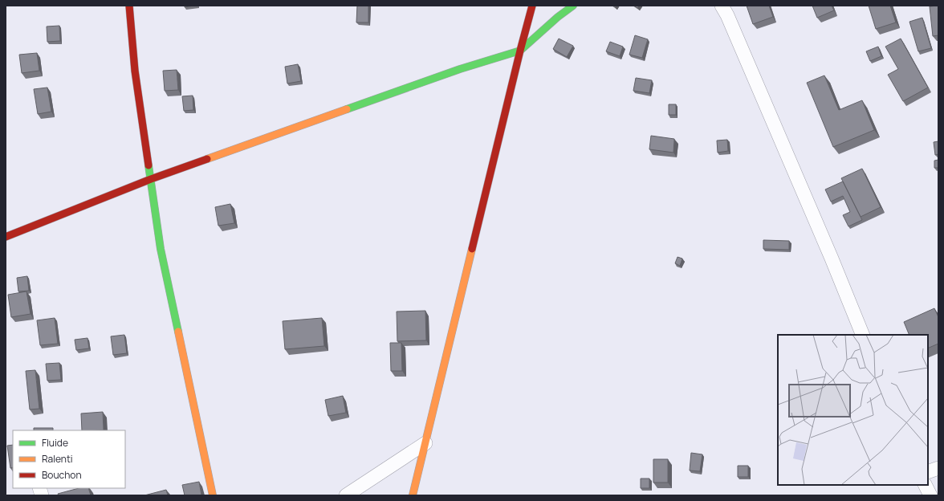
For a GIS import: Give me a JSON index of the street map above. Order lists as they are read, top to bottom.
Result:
{
  "legend": ["Fluide", "Ralenti", "Bouchon"]
}
